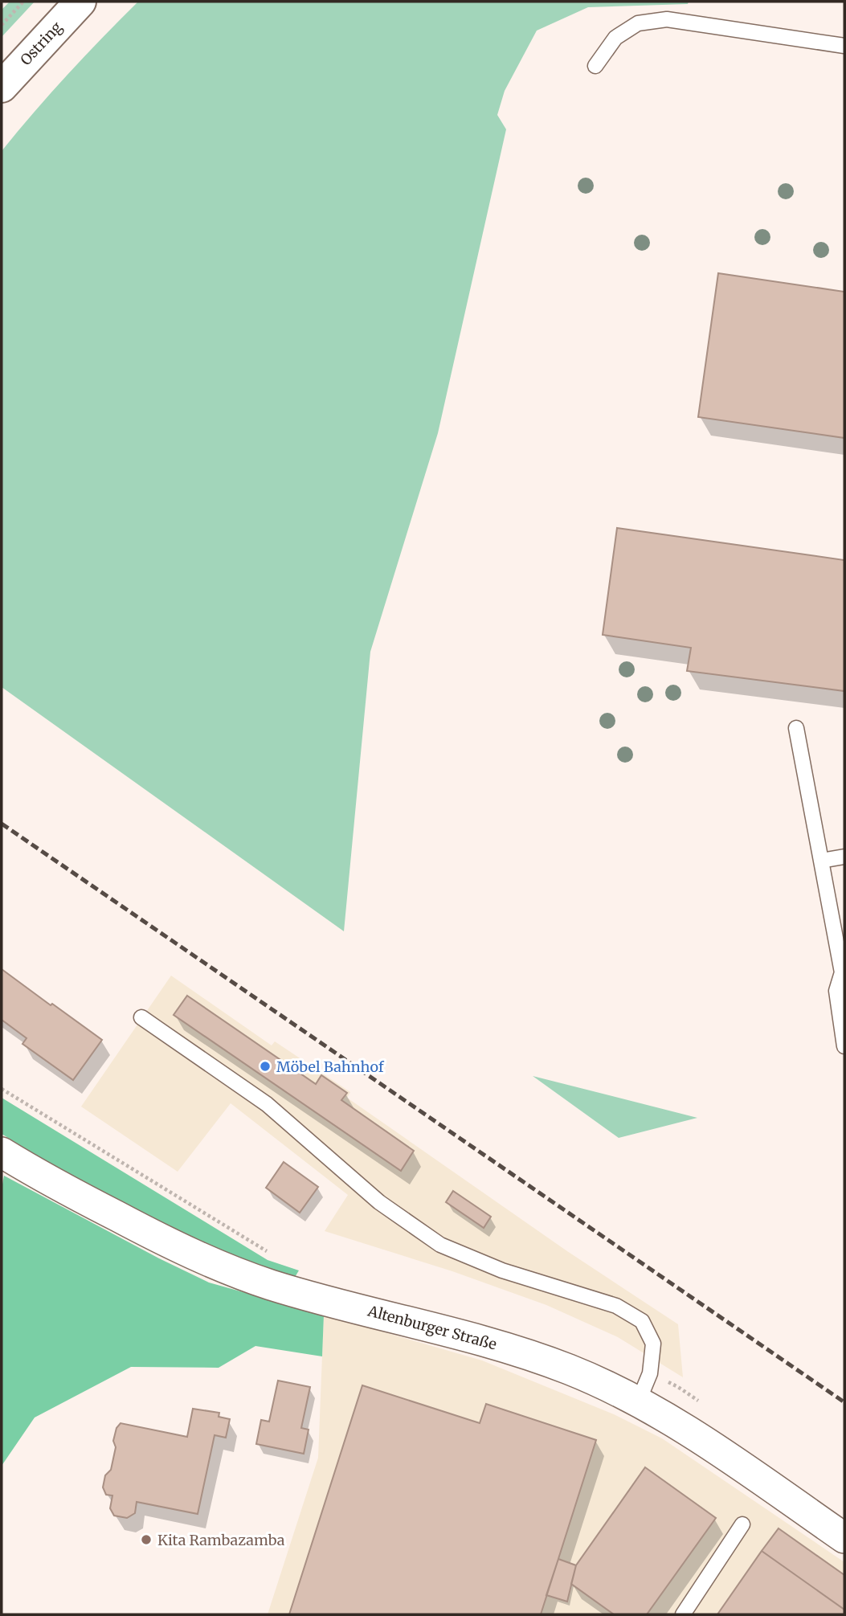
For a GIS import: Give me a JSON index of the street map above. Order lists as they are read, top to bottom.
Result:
{
  "streets": {
    "main road": ["Ostring"],
    "street": ["Altenburger Straße"]
  },
  "places": ["Möbel Bahnhof", "Kita Rambazamba"]
}
